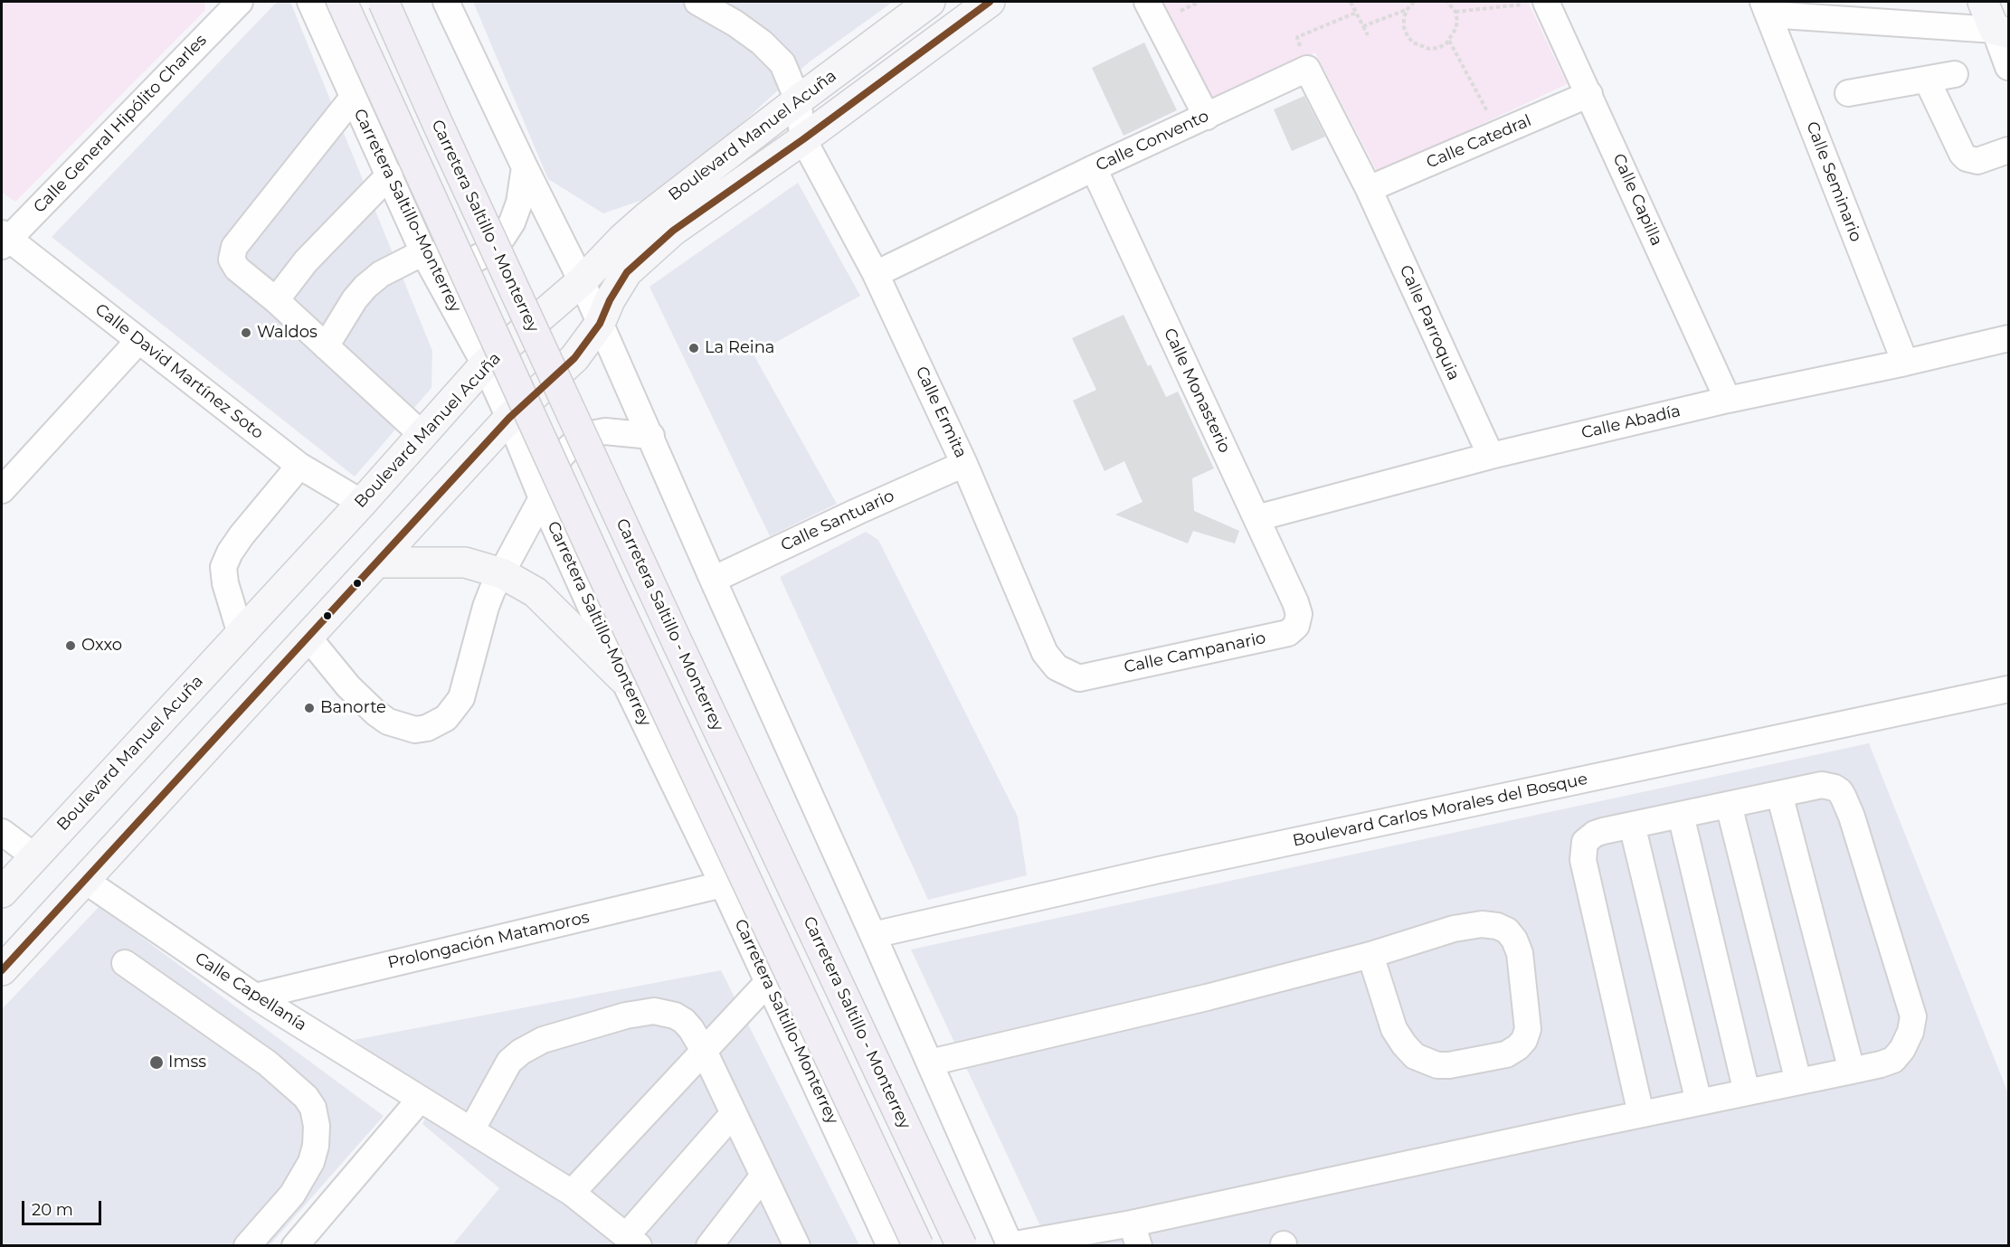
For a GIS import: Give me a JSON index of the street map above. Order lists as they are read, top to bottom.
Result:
{
  "streets": {
    "highway": ["Carretera Saltillo - Monterrey"],
    "main road": ["Boulevard Manuel Acuña"],
    "street": [
      "Calle General Hipólito Charles",
      "Calle Convento",
      "Calle Catedral",
      "Calle Seminario",
      "Calle Capilla",
      "Carretera Saltillo-Monterrey",
      "Calle Parroquia",
      "Calle David Martínez Soto",
      "Calle Monasterio",
      "Calle Ermita",
      "Calle Abadía",
      "Calle Santuario",
      "Calle Campanario",
      "Boulevard Carlos Morales del Bosque",
      "Prolongación Matamoros",
      "Calle Capellanía"
    ]
  },
  "crossings": [
    ["Calle General Hipólito Charles", "Calle David Martínez Soto"],
    ["Boulevard Manuel Acuña", "Carretera Saltillo-Monterrey"],
    ["Boulevard Manuel Acuña", "Calle David Martínez Soto"],
    ["Boulevard Manuel Acuña", "Calle Ermita"],
    ["Boulevard Manuel Acuña", "Calle Capellanía"],
    ["Calle Convento", "Calle Monasterio"],
    ["Calle Convento", "Calle Ermita"],
    ["Calle Catedral", "Calle Capilla"],
    ["Calle Catedral", "Calle Parroquia"],
    ["Calle Seminario", "Calle Abadía"],
    ["Calle Capilla", "Calle Abadía"],
    ["Carretera Saltillo-Monterrey", "Prolongación Matamoros"],
    ["Calle Parroquia", "Calle Abadía"],
    ["Calle Monasterio", "Calle Abadía"],
    ["Calle Monasterio", "Calle Campanario"],
    ["Calle Ermita", "Calle Santuario"],
    ["Calle Ermita", "Calle Campanario"],
    ["Prolongación Matamoros", "Calle Capellanía"]
  ],
  "places": [
    "Waldos",
    "La Reina",
    "Oxxo",
    "Banorte",
    "Imss"
  ],
  "scale_bar": "20 m"
}
